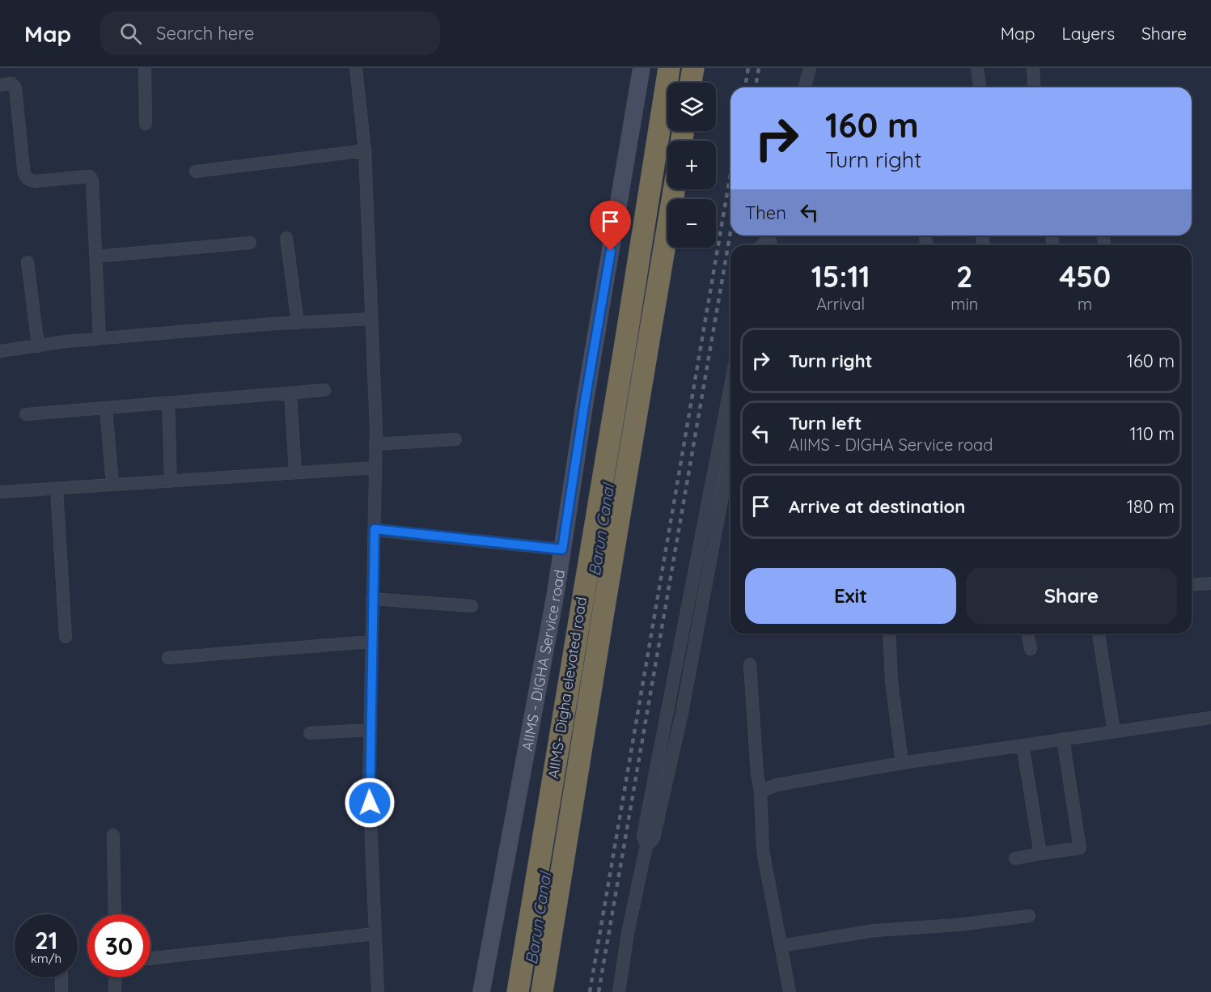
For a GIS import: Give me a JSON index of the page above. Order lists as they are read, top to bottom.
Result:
{
  "streets": {
    "highway": ["AIIMS- Digha elevated road"],
    "main road": ["AIIMS - DIGHA Service road"]
  },
  "water": ["Barun Canal"],
  "page": {
    "header": "Map",
    "search": "Search here",
    "nav": ["Map", "Layers", "Share"],
    "map_buttons": ["+", "−"],
    "turn": ["160 m", "Turn right"],
    "then": "Then",
    "eta": [
      "15:11",
      "Arrival",
      "2",
      "min",
      "450",
      "m"
    ],
    "list": [
      {
        "name": "Turn right",
        "value": "160 m"
      },
      {
        "name": "Turn left",
        "note": "AIIMS - DIGHA Service road",
        "value": "110 m"
      },
      {
        "name": "Arrive at destination",
        "value": "180 m"
      }
    ],
    "buttons": ["Exit", "Share"],
    "speed": "21 km/h",
    "limit": "30"
  }
}
